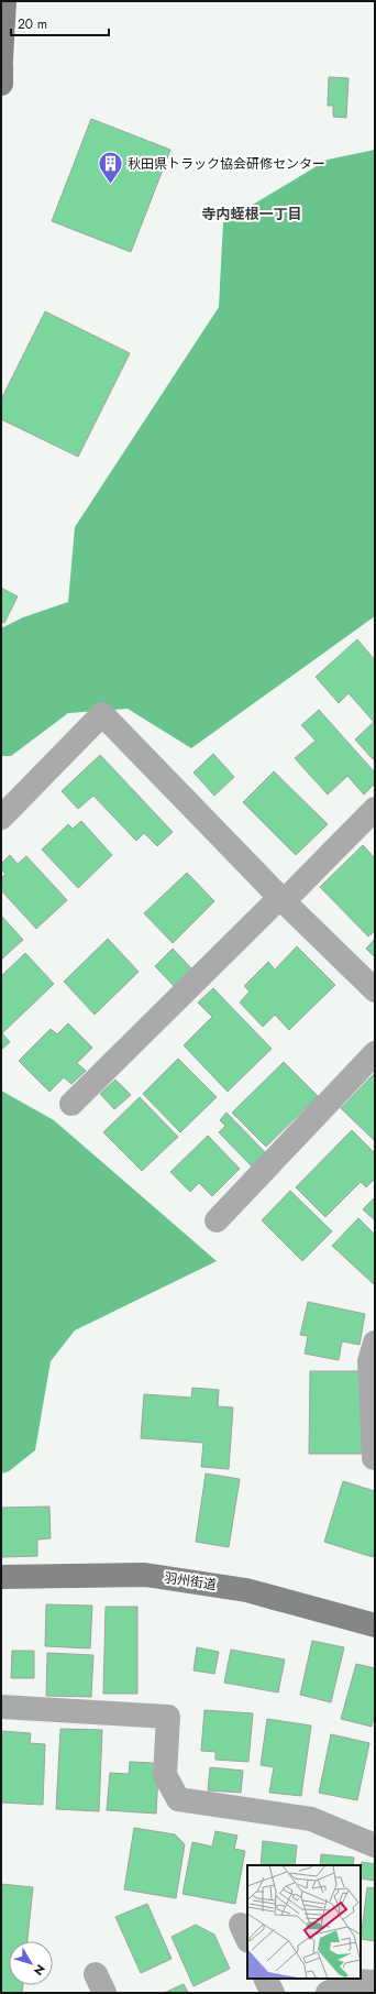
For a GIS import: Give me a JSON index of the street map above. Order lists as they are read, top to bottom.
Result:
{
  "streets": {
    "street": ["羽州街道"]
  },
  "districts": ["寺内蛭根一丁目"],
  "places": {
    "building": ["秋田県トラック協会研修センター"]
  },
  "scale_bar": "20 m",
  "north": "bottom right"
}
